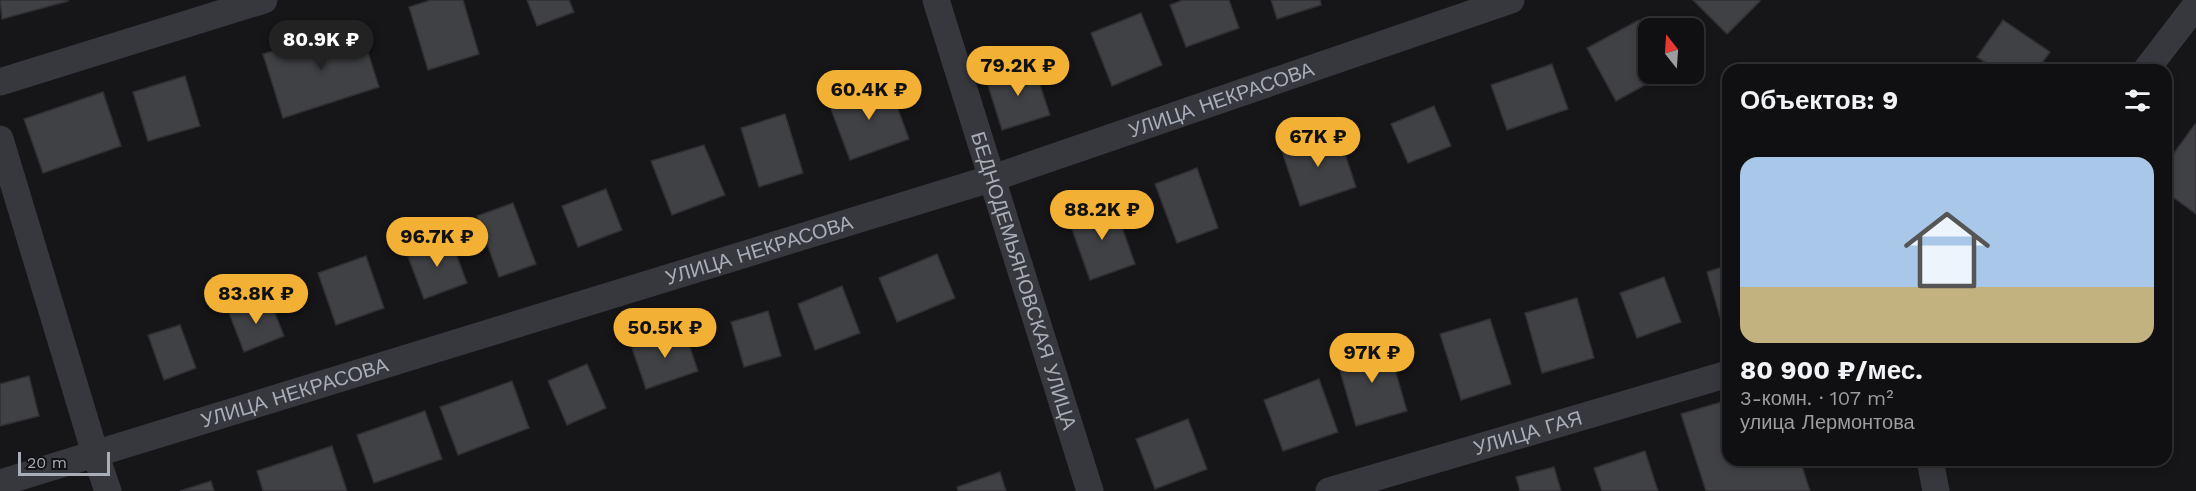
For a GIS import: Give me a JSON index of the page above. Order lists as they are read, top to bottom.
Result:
{
  "streets": {
    "street": ["УЛИЦА НЕКРАСОВА", "БЕДНОДЕМЬЯНОВСКАЯ УЛИЦА", "УЛИЦА ГАЯ"]
  },
  "crossings": [
    ["УЛИЦА НЕКРАСОВА", "БЕДНОДЕМЬЯНОВСКАЯ УЛИЦА"]
  ],
  "scale_bar": "20 m",
  "north": "top",
  "page": {
    "price": [
      "80.9K ₽",
      "79.2K ₽",
      "60.4K ₽",
      "67K ₽",
      "88.2K ₽",
      "96.7K ₽",
      "83.8K ₽",
      "50.5K ₽",
      "97K ₽"
    ],
    "heading": "Объектов: 9",
    "list": [
      {
        "name": "80 900 ₽/мес.",
        "note": "3-комн. · 107 m² · улица Лермонтова"
      }
    ],
    "scale": "20 m"
  }
}
